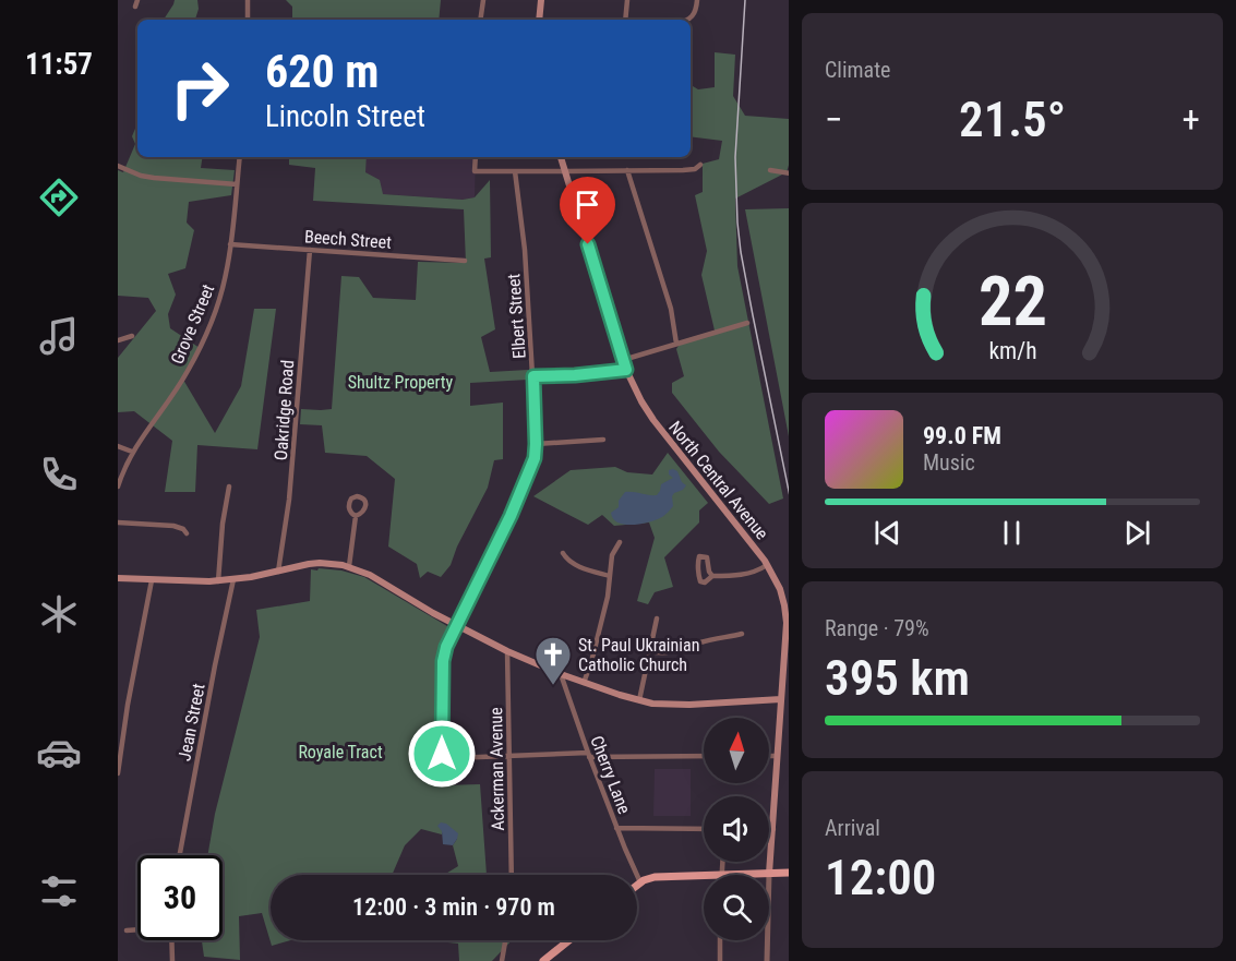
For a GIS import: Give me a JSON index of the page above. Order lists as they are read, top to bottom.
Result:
{
  "streets": {
    "main road": ["North Central Avenue"],
    "street": [
      "Beech Street",
      "Elbert Street",
      "Grove Street",
      "Oakridge Road",
      "Jean Street",
      "Ackerman Avenue",
      "Cherry Lane"
    ]
  },
  "crossings": [
    ["Beech Street", "Grove Street"],
    ["Beech Street", "Oakridge Road"],
    ["Elbert Street", "Ackerman Avenue"]
  ],
  "parks": ["Shultz Property", "Royale Tract"],
  "places": {
    "church": ["St. Paul Ukrainian Catholic Church"]
  },
  "north": "top",
  "page": {
    "tabs": "11:57",
    "tile": [
      "Climate",
      ["Range · 79%", "395 km"],
      ["Arrival", "12:00"]
    ],
    "turn": ["620 m", "Lincoln Street"],
    "heat": ["−", "21.5°", "+"],
    "song": ["99.0 FM", "Music"],
    "limit": "30",
    "trip": "12:00 · 3 min · 970 m",
    "gauge": ["22", "km/h"]
  }
}
